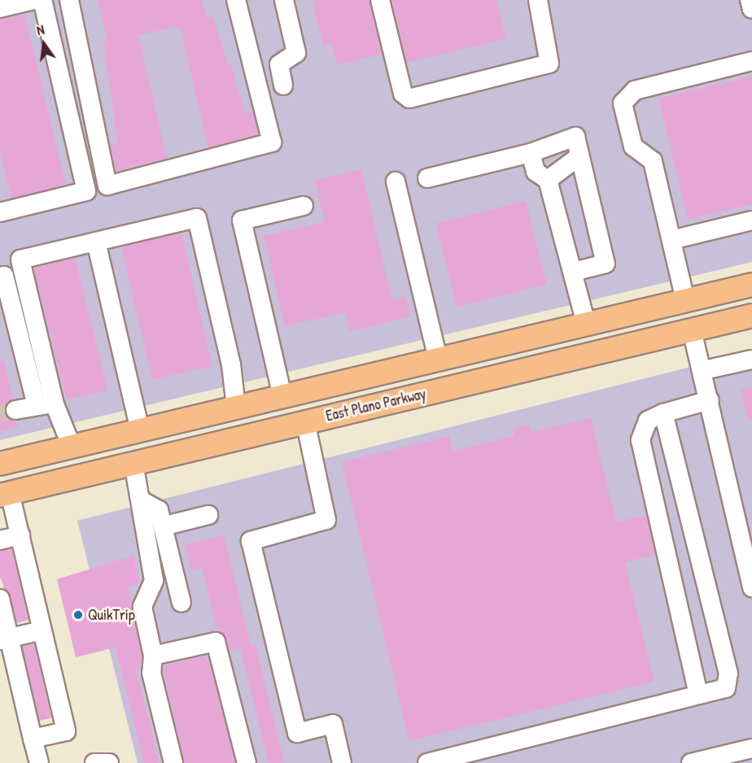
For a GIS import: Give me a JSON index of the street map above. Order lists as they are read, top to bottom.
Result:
{
  "streets": {
    "main road": ["East Plano Parkway"]
  },
  "places": ["QuikTrip"],
  "north": "top"
}
